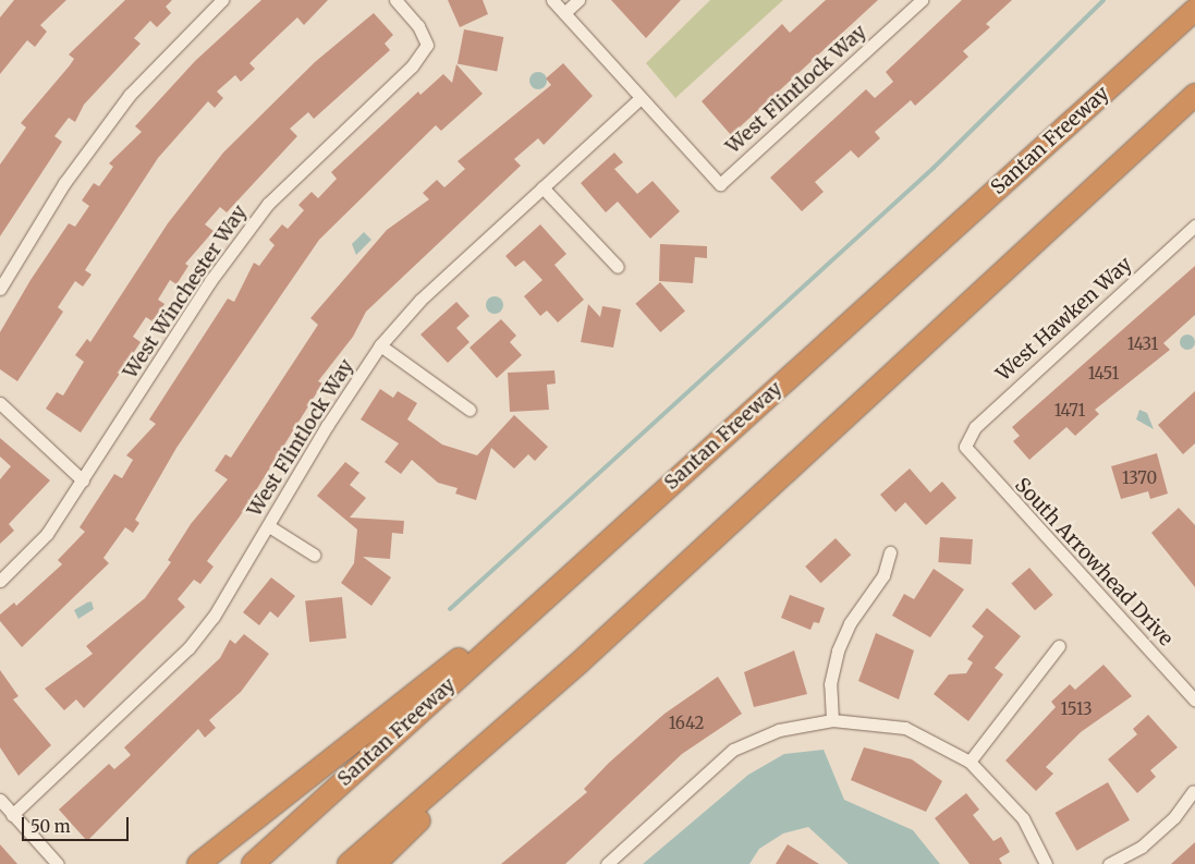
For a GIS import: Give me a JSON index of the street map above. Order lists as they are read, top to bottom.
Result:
{
  "streets": {
    "highway": ["Santan Freeway"],
    "street": [
      "West Flintlock Way",
      "West Winchester Way",
      "West Hawken Way",
      "South Arrowhead Drive"
    ]
  },
  "crossings": [
    ["West Hawken Way", "South Arrowhead Drive"]
  ],
  "house_numbers": [
    "1431",
    "1451",
    "1471",
    "1370",
    "1513",
    "1642"
  ],
  "scale_bar": "50 m"
}
